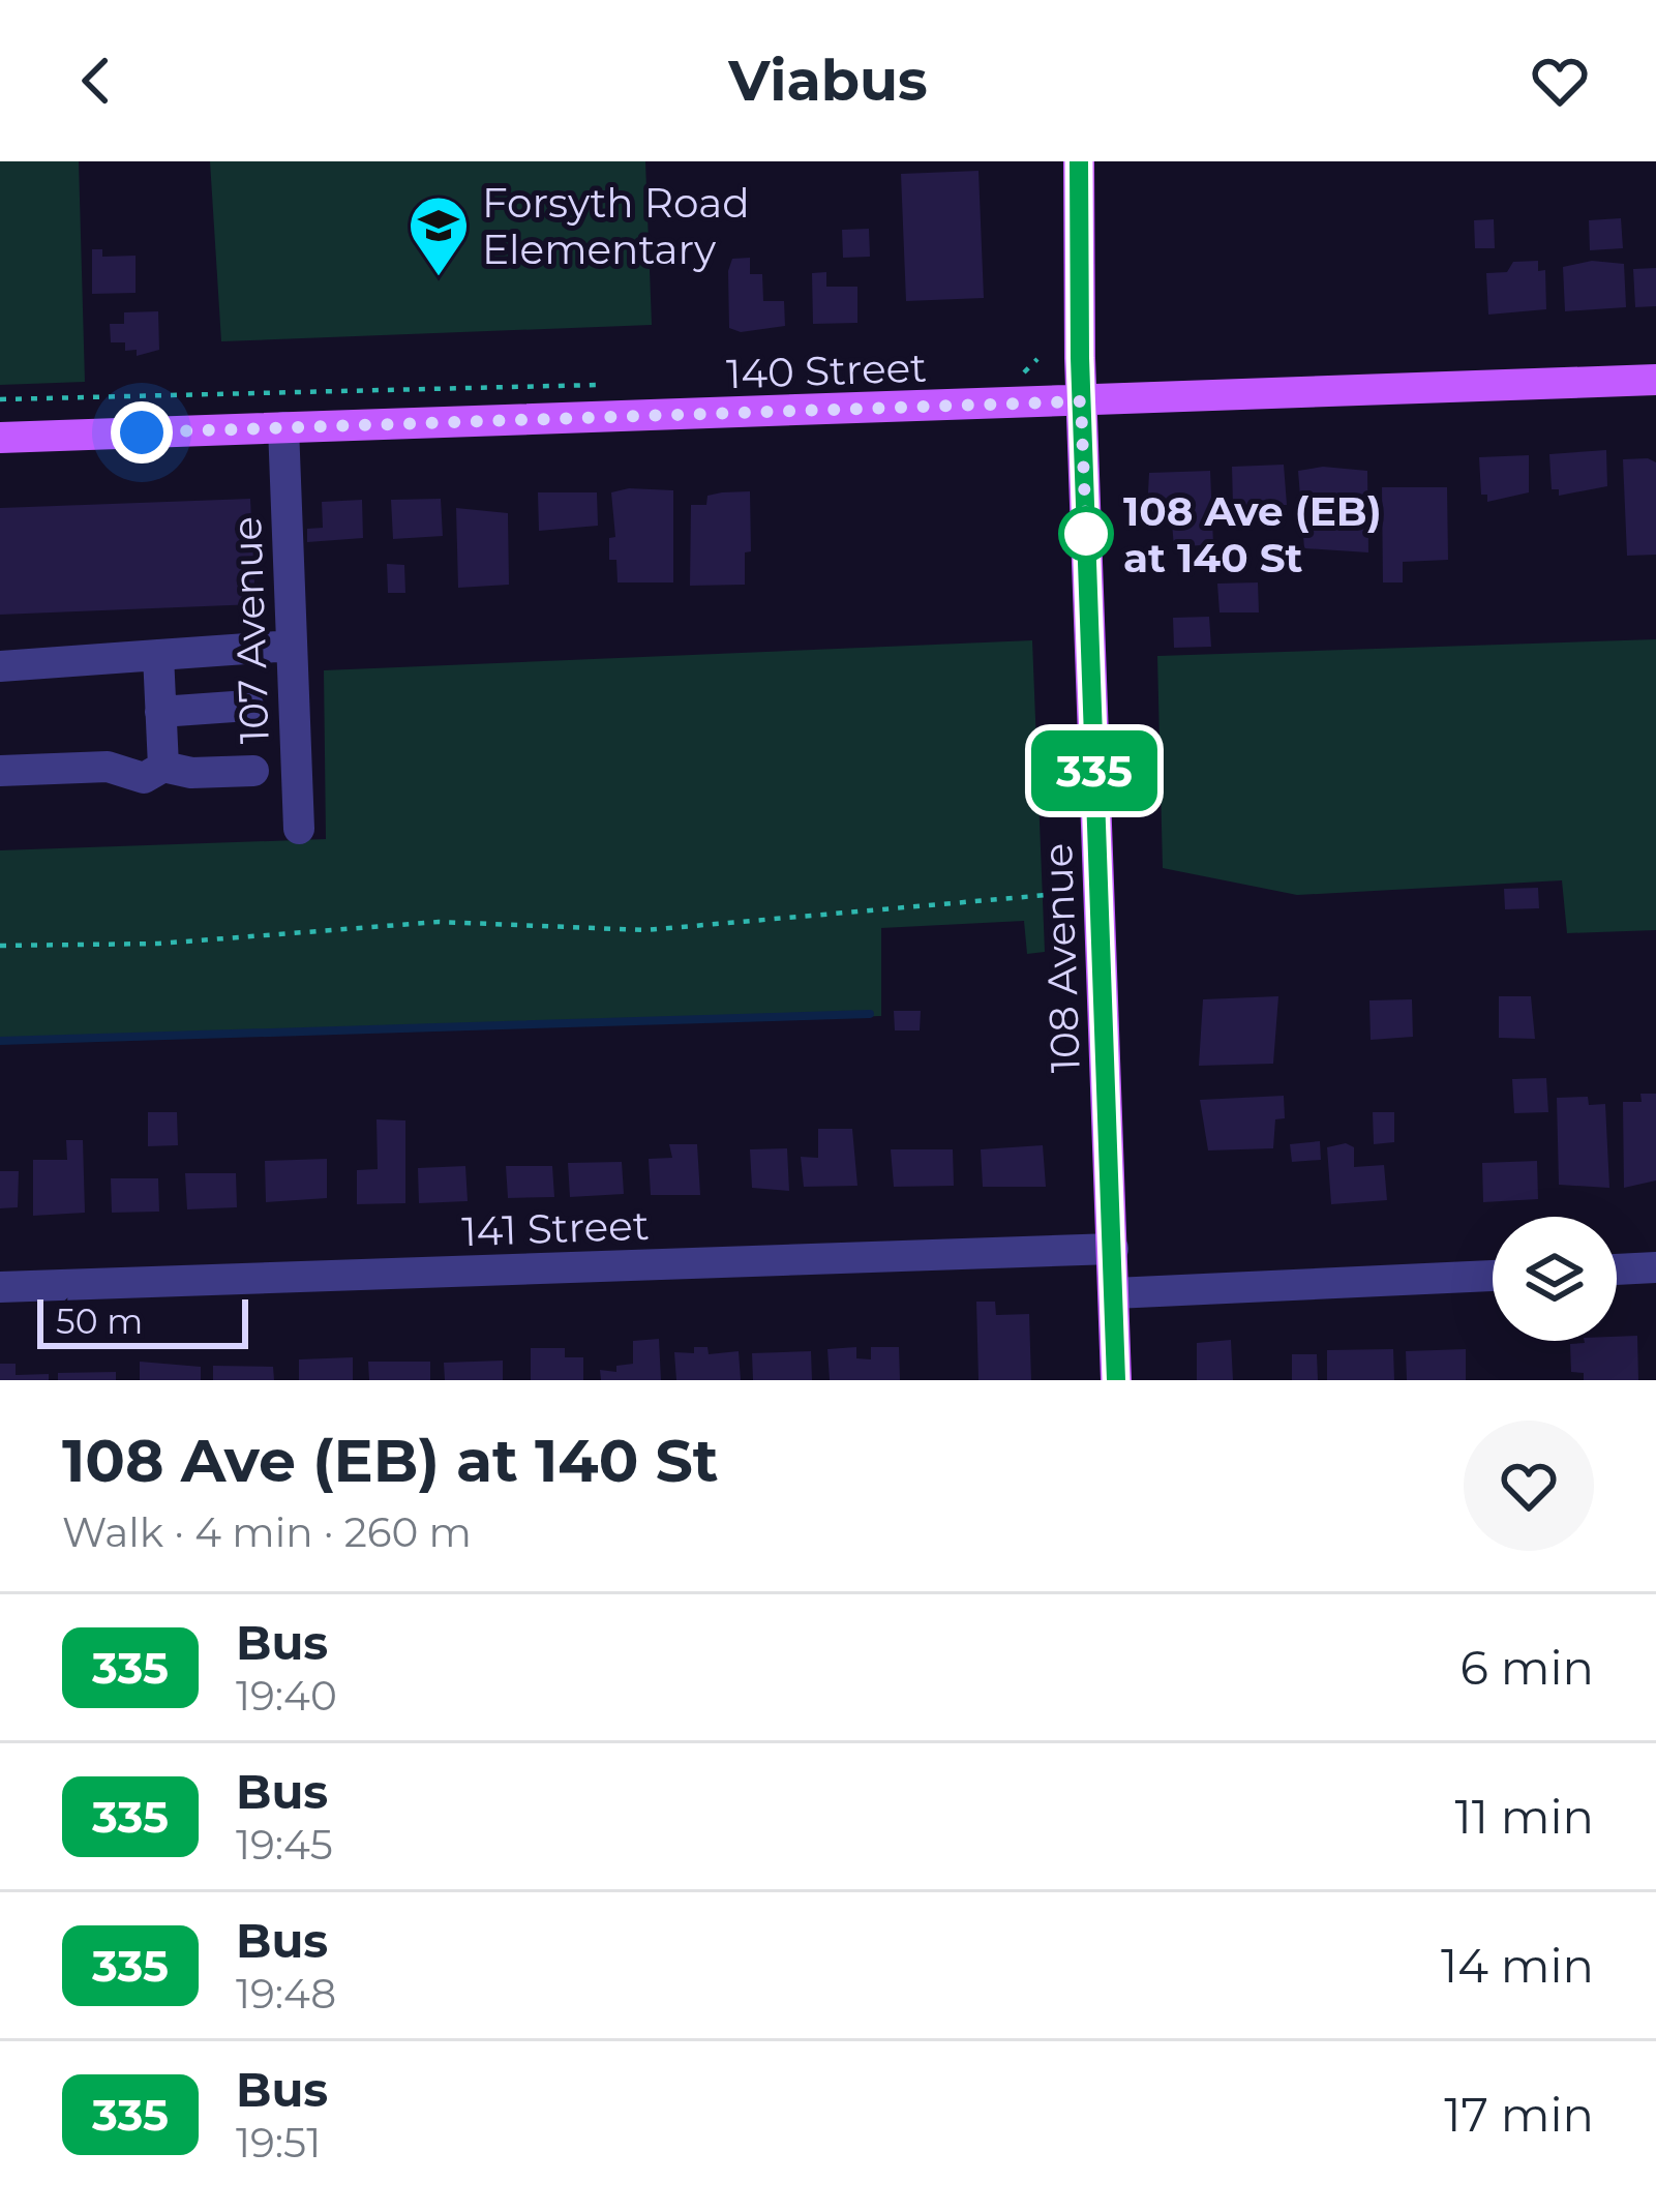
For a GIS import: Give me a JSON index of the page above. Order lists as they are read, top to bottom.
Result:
{
  "streets": {
    "main road": ["140 Street", "108 Avenue"],
    "street": ["107 Avenue", "141 Street"]
  },
  "crossings": [
    ["140 Street", "107 Avenue"],
    ["140 Street", "108 Avenue"],
    ["108 Avenue", "141 Street"]
  ],
  "places": {
    "school or university": ["Forsyth Road Elementary"],
    "other": ["108 Ave (EB) at 140 St"]
  },
  "lines": ["bus line 335"],
  "scale_bar": "50 m",
  "page": {
    "header": "Viabus",
    "on_map": "335",
    "scale": "50 m",
    "heading": ["108 Ave (EB) at 140 St", "Walk · 4 min · 260 m"],
    "list": [
      {
        "mark": "335",
        "name": "Bus",
        "note": "19:40",
        "value": "6 min"
      },
      {
        "mark": "335",
        "name": "Bus",
        "note": "19:45",
        "value": "11 min"
      },
      {
        "mark": "335",
        "name": "Bus",
        "note": "19:48",
        "value": "14 min"
      },
      {
        "mark": "335",
        "name": "Bus",
        "note": "19:51",
        "value": "17 min"
      }
    ]
  }
}
